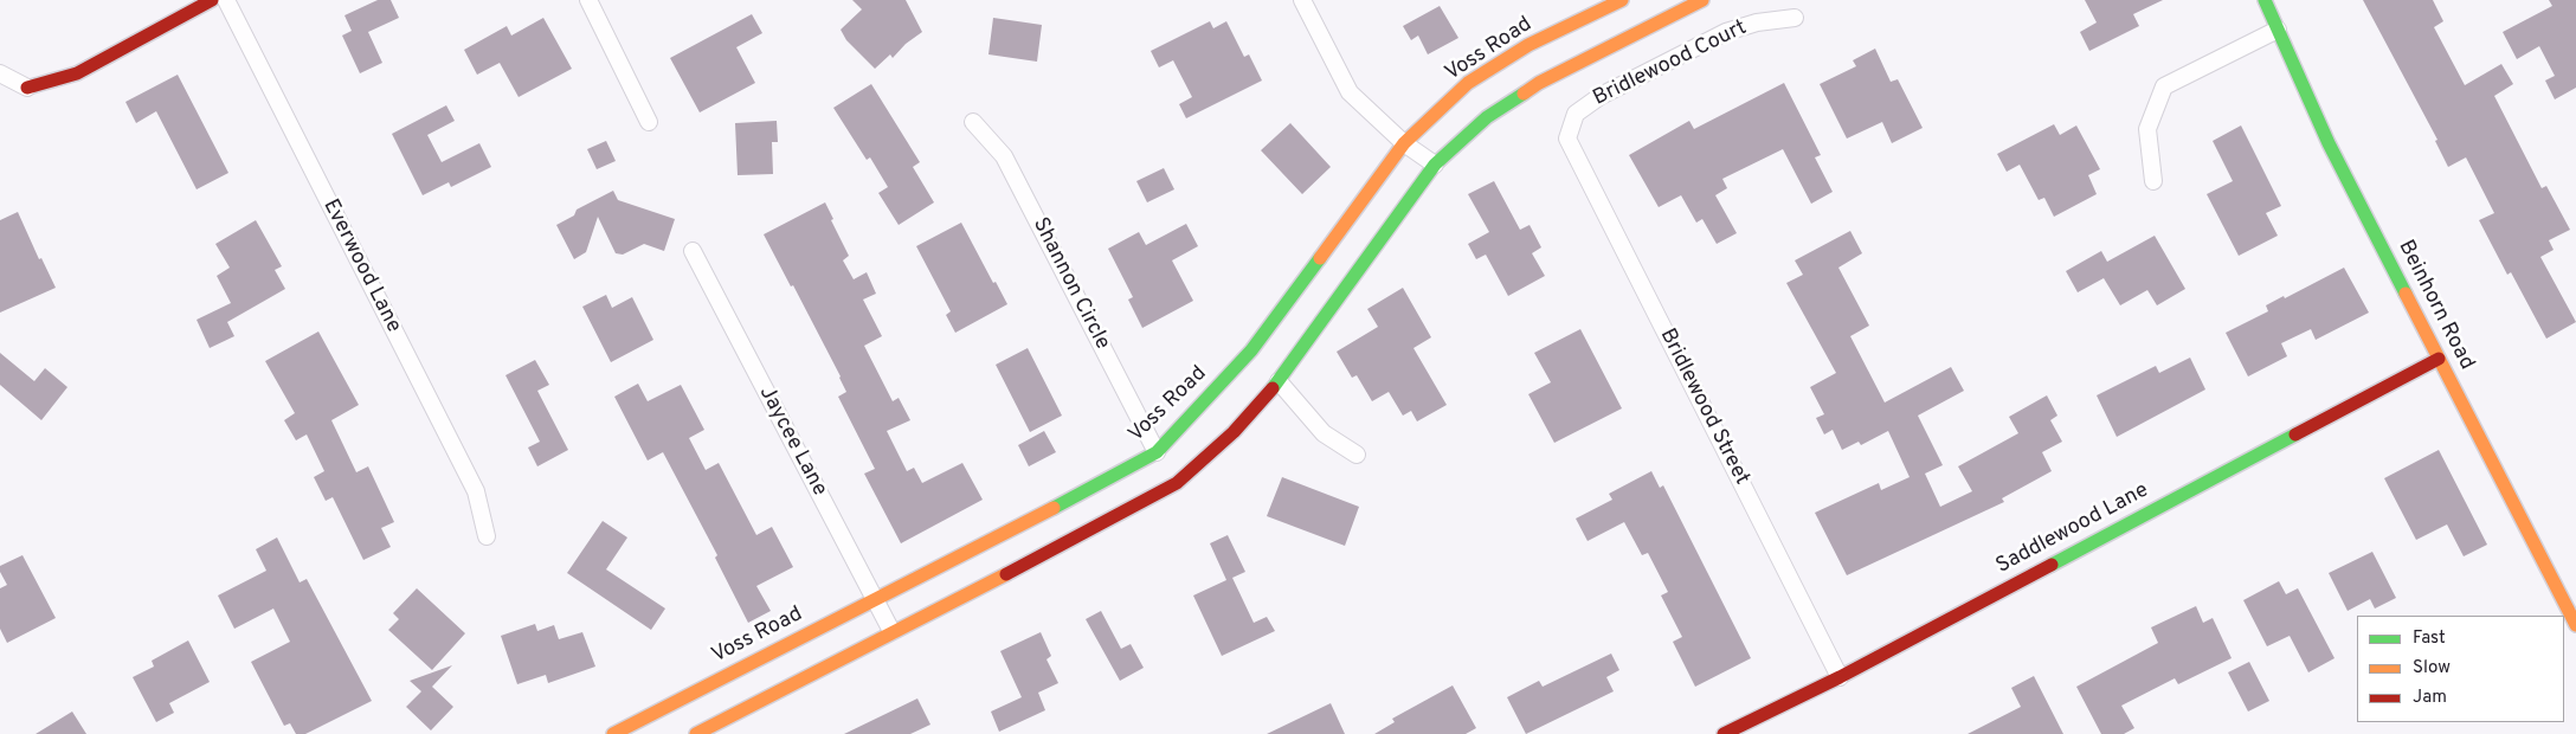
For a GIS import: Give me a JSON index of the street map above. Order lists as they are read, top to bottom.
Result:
{
  "streets": {
    "main road": ["Voss Road", "Beinhorn Road", "Saddlewood Lane"],
    "street": [
      "Bridlewood Court",
      "Everwood Lane",
      "Shannon Circle",
      "Bridlewood Street",
      "Jaycee Lane"
    ]
  },
  "crossings": [
    ["Voss Road", "Shannon Circle"],
    ["Voss Road", "Jaycee Lane"],
    ["Bridlewood Court", "Bridlewood Street"],
    ["Beinhorn Road", "Saddlewood Lane"],
    ["Bridlewood Street", "Saddlewood Lane"]
  ],
  "legend": ["Fast", "Slow", "Jam"]
}
